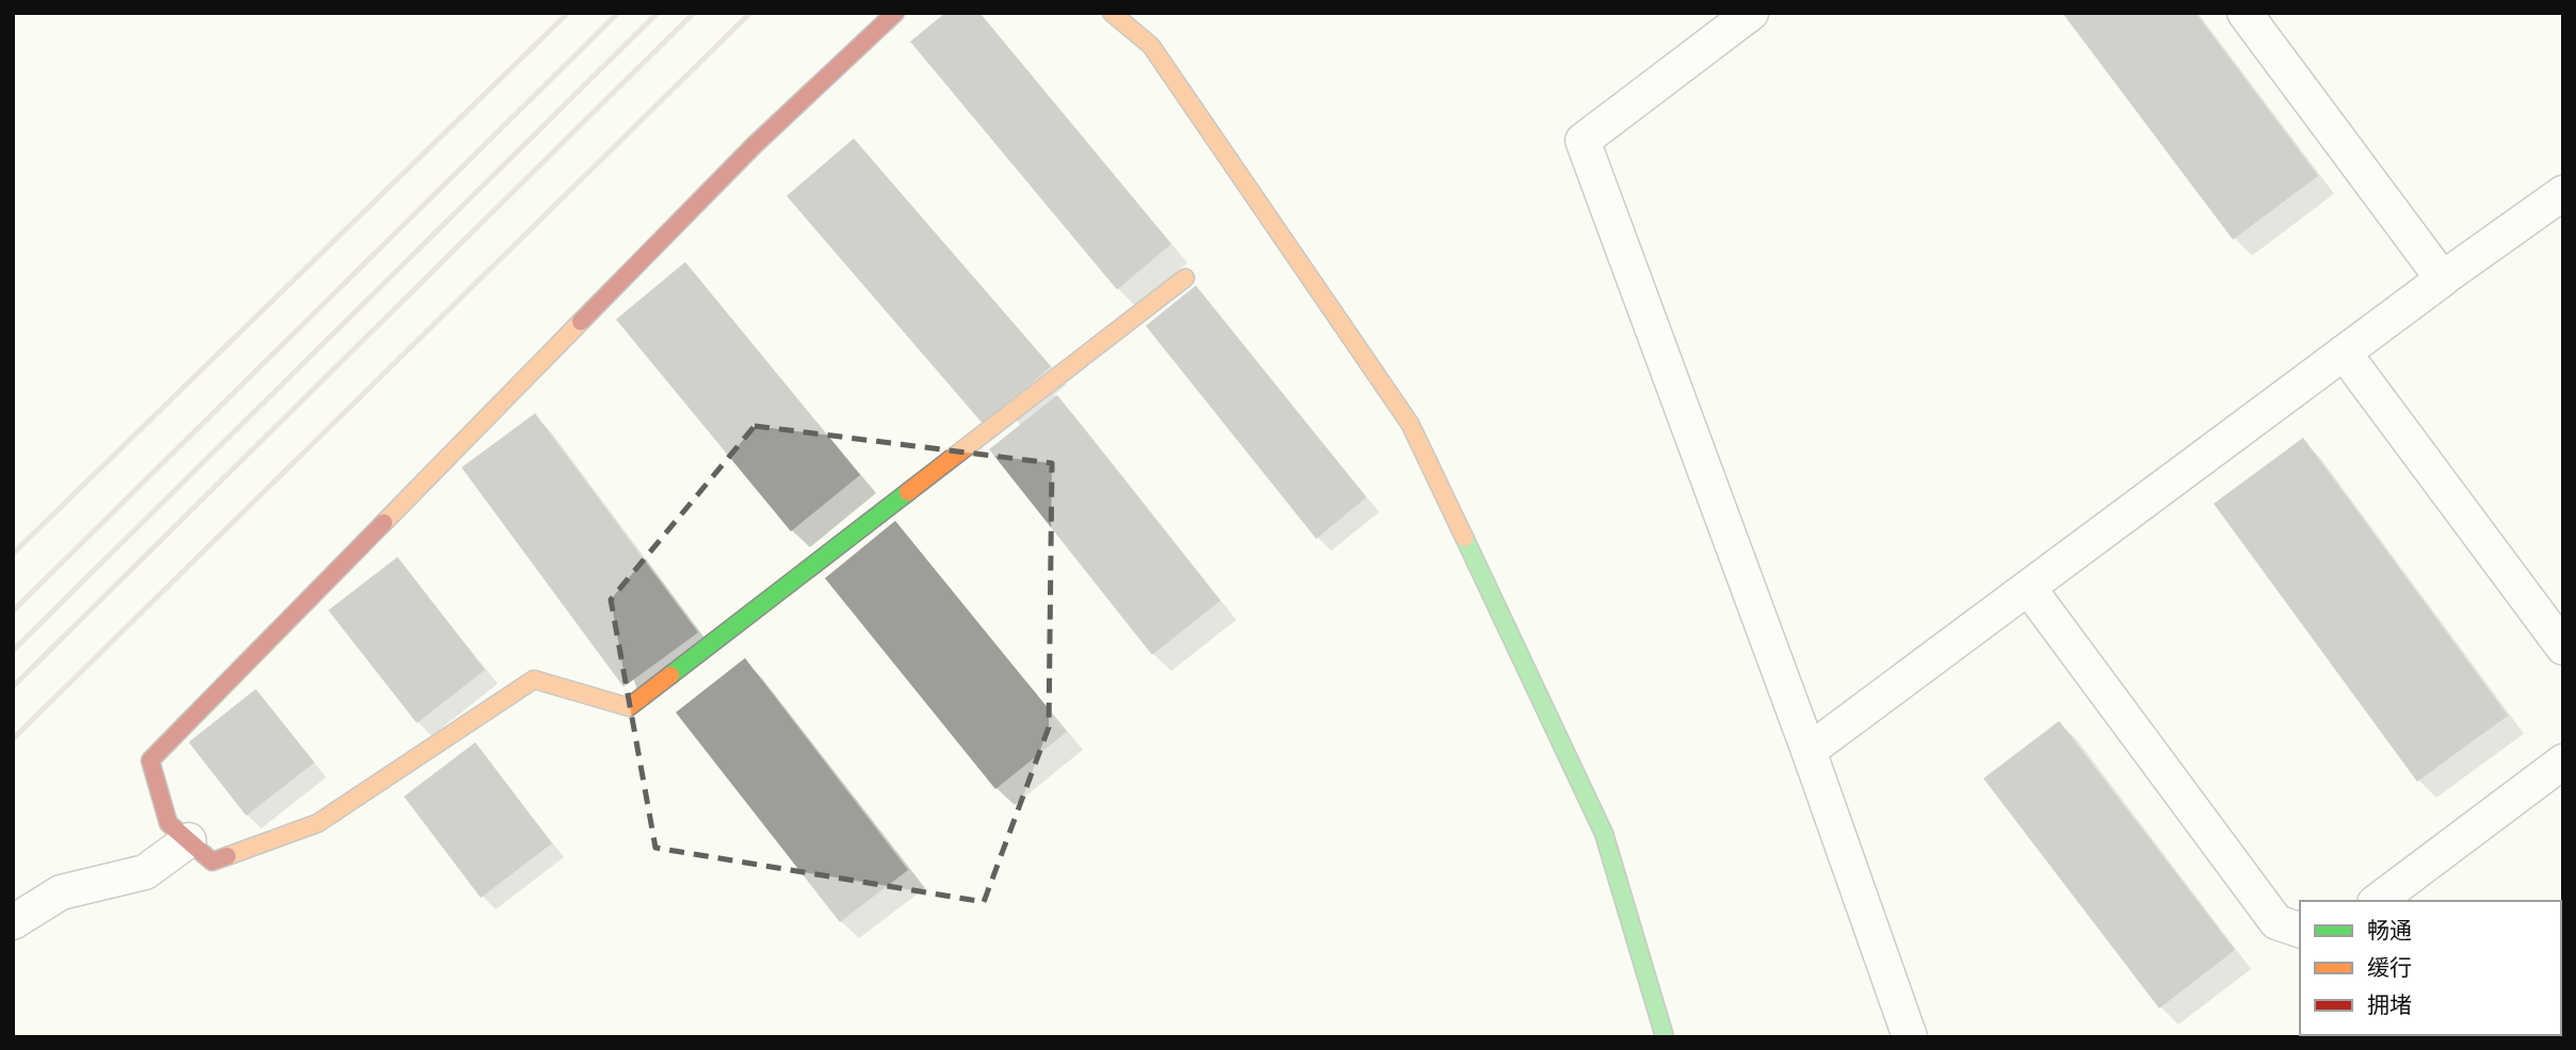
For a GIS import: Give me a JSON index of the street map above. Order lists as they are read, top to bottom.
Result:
{
  "legend": ["畅通", "缓行", "拥堵"]
}
